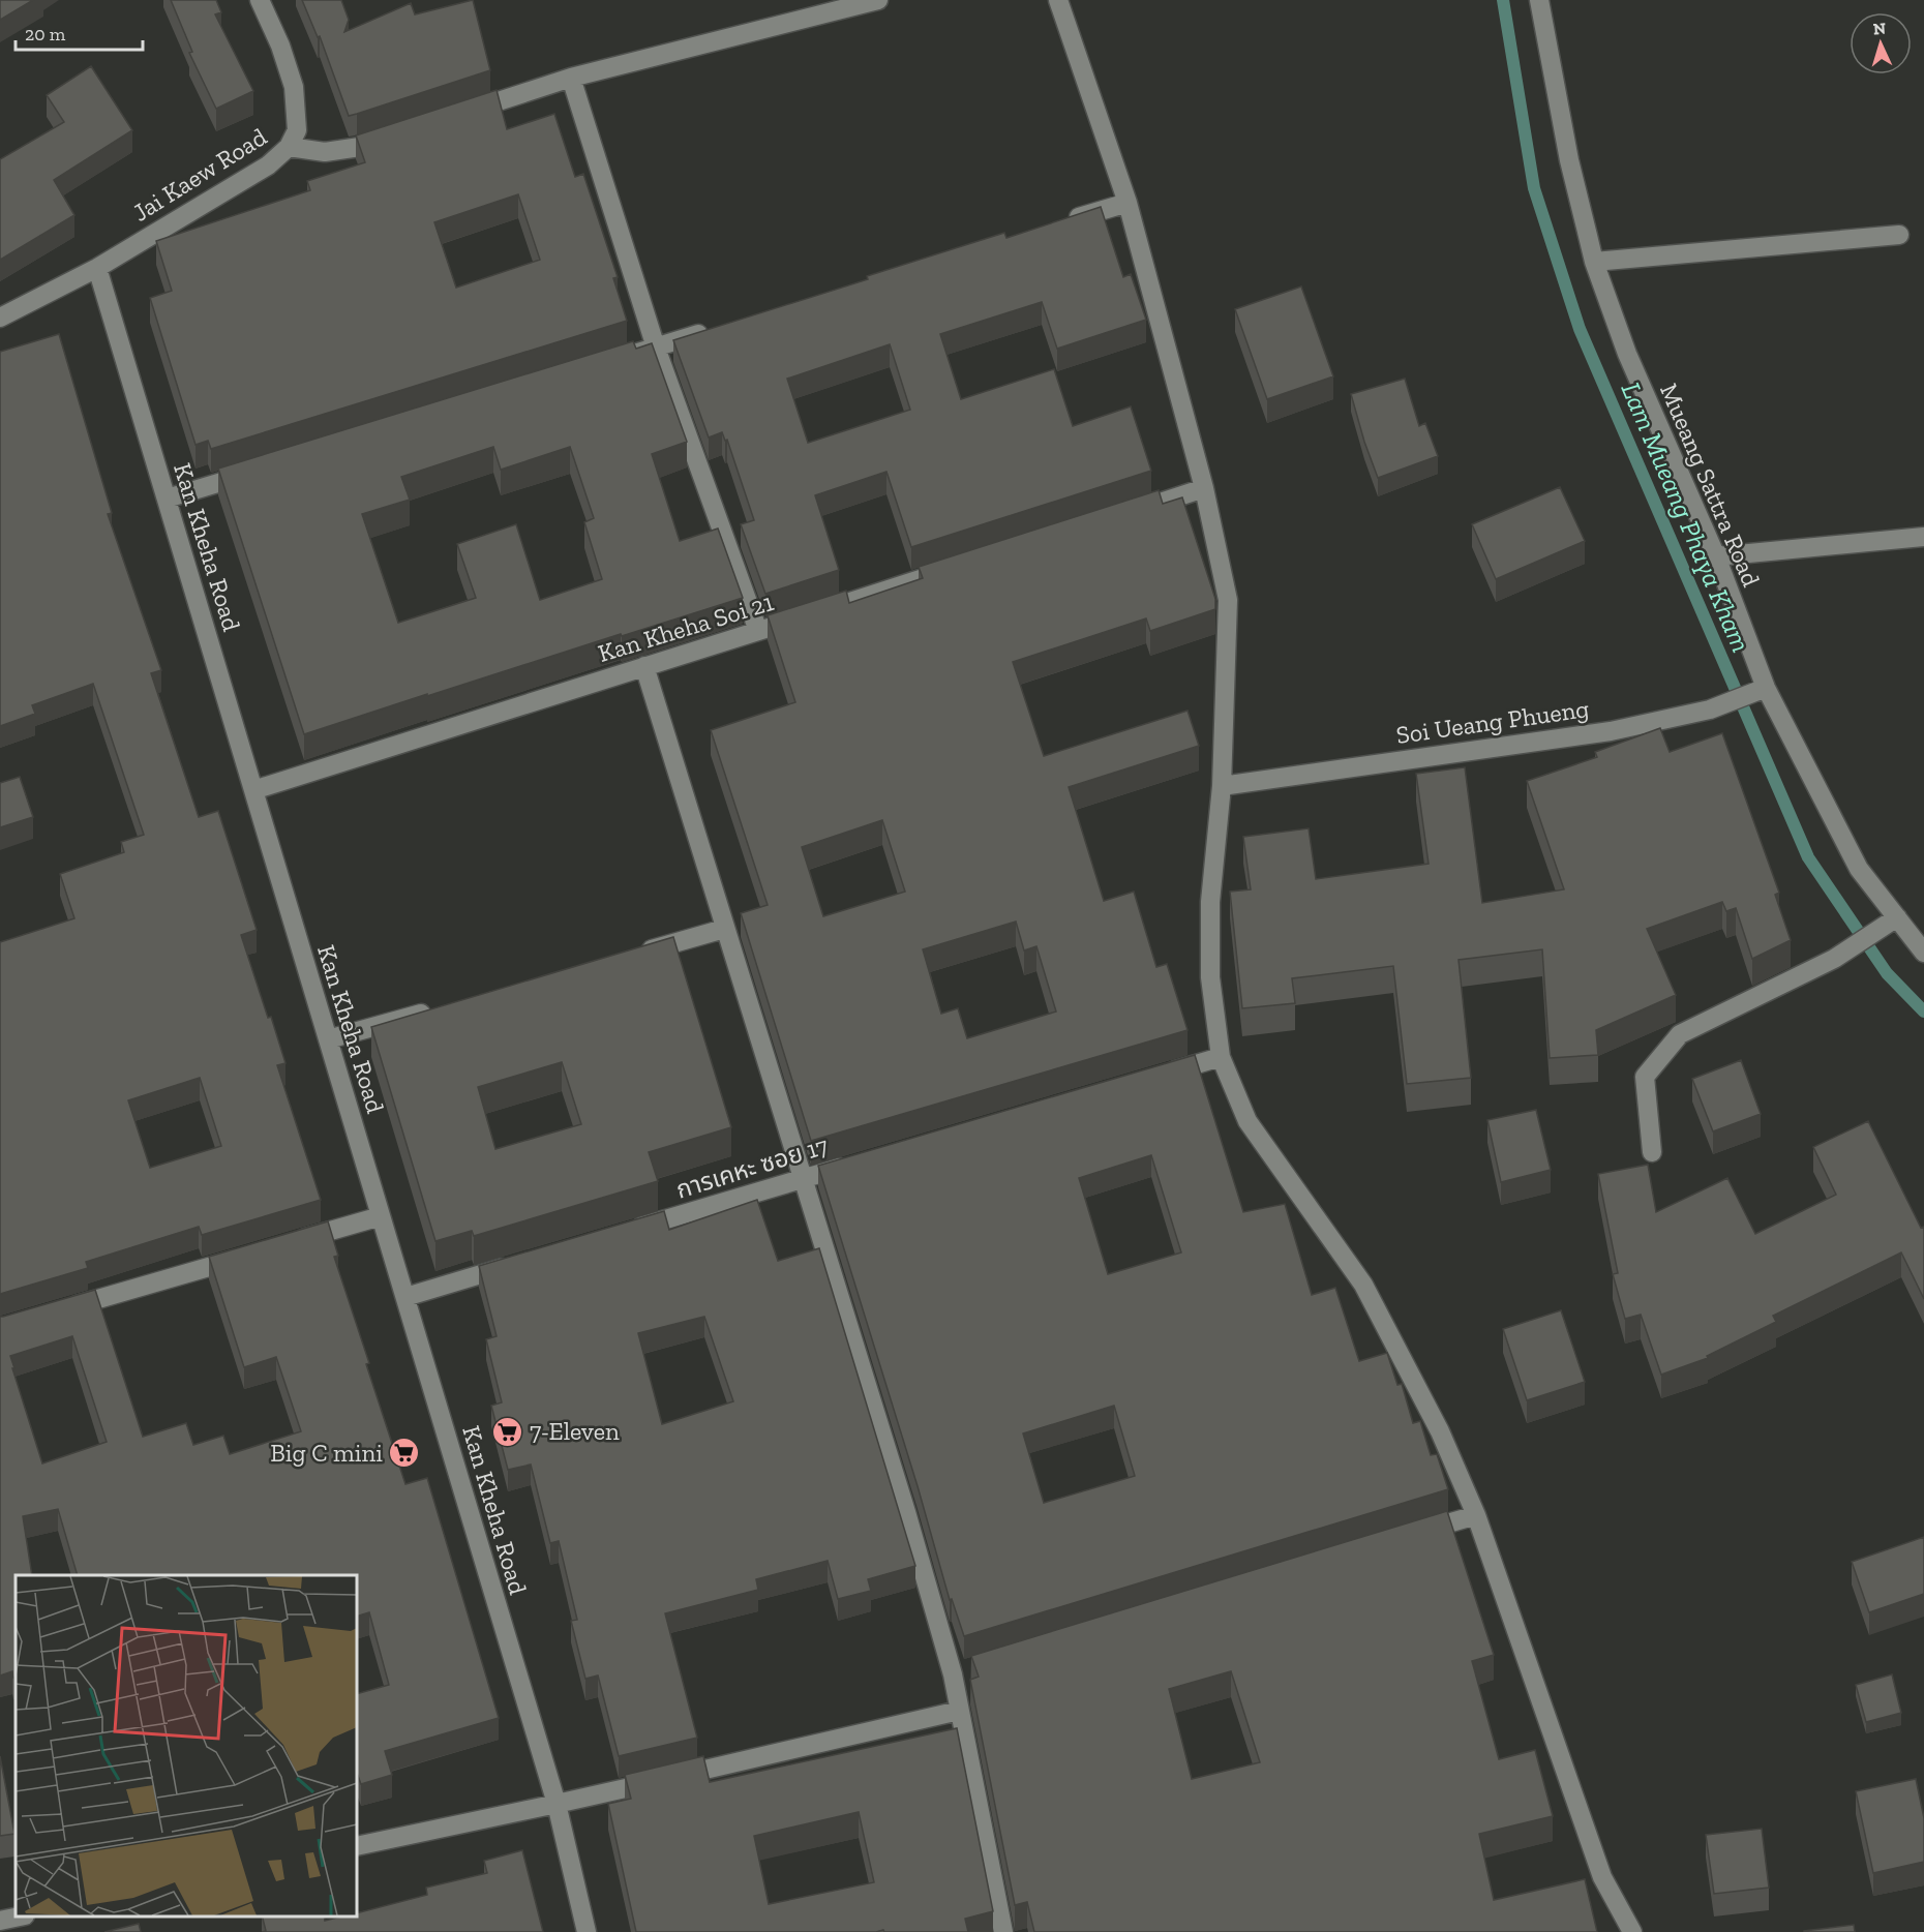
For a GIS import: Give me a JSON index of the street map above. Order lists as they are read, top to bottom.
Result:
{
  "streets": {
    "street": [
      "Jai Kaew Road",
      "Mueang Sattra Road",
      "Kan Kheha Road",
      "Kan Kheha Soi 21",
      "Soi Ueang Phueng",
      "การเคหะ ซอย 17"
    ]
  },
  "crossings": [
    ["Jai Kaew Road", "Kan Kheha Road"],
    ["Mueang Sattra Road", "Soi Ueang Phueng"],
    ["Kan Kheha Road", "Kan Kheha Soi 21"]
  ],
  "water": ["Lam Mueang Phaya Kham"],
  "places": {
    "supermarket": ["7-Eleven", "Big C mini"]
  },
  "scale_bar": "20 m",
  "north": "top"
}
